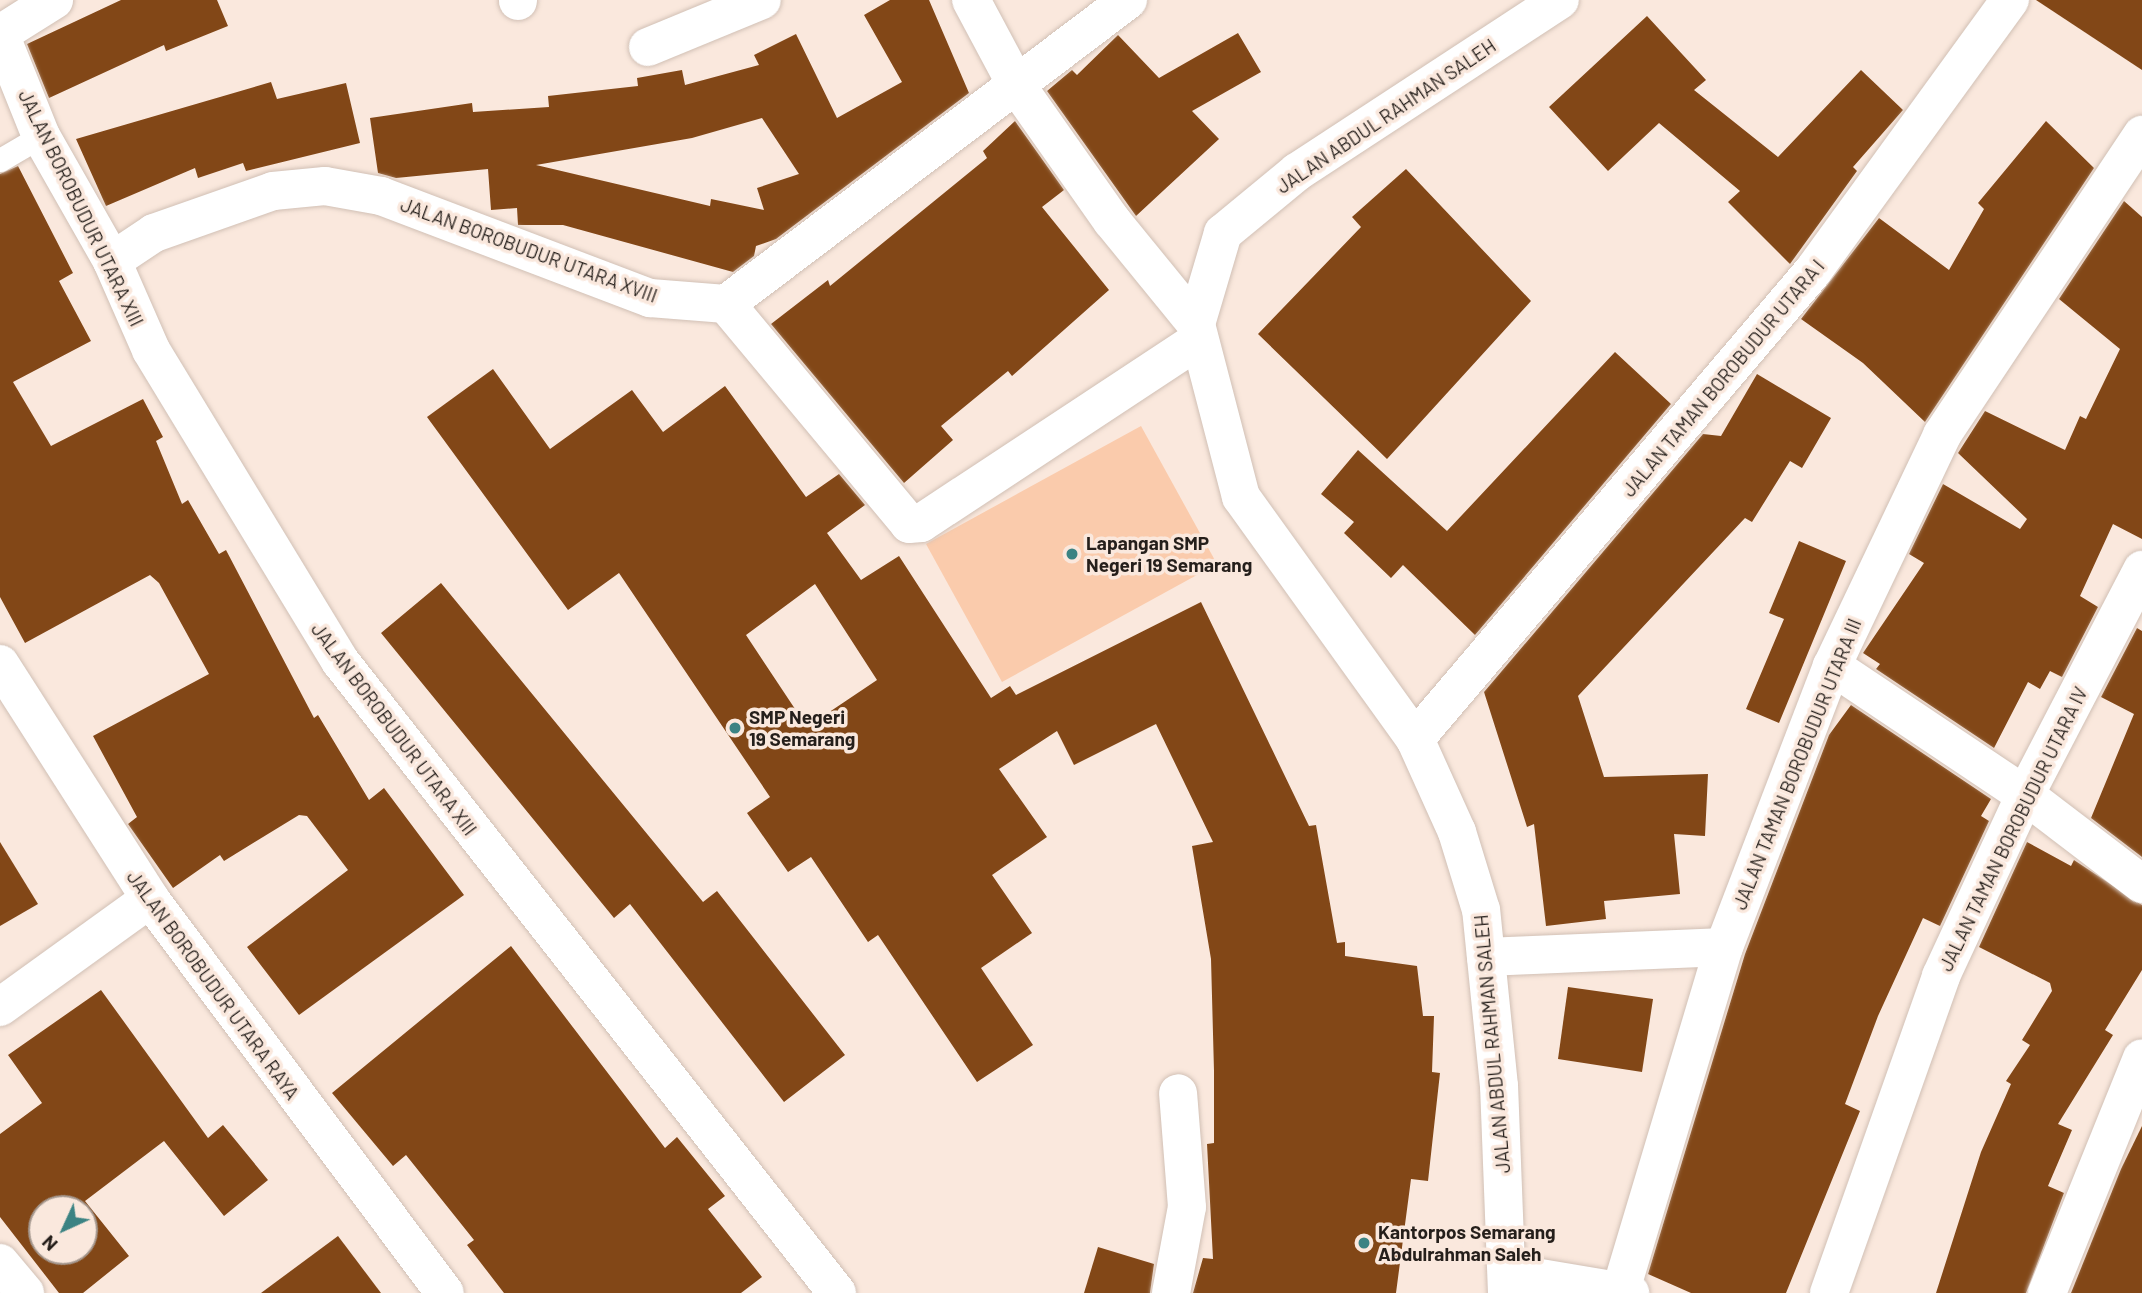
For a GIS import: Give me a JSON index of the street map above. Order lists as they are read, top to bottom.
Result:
{
  "streets": {
    "street": [
      "JALAN ABDUL RAHMAN SALEH",
      "JALAN BOROBUDUR UTARA XIII",
      "JALAN BOROBUDUR UTARA XVIII",
      "JALAN TAMAN BOROBUDUR UTARA I",
      "JALAN TAMAN BOROBUDUR UTARA III",
      "JALAN TAMAN BOROBUDUR UTARA IV",
      "JALAN BOROBUDUR UTARA RAYA"
    ]
  },
  "crossings": [
    ["JALAN ABDUL RAHMAN SALEH", "JALAN TAMAN BOROBUDUR UTARA I"],
    ["JALAN BOROBUDUR UTARA XIII", "JALAN BOROBUDUR UTARA XVIII"]
  ],
  "places": ["Lapangan SMP Negeri 19 Semarang", "SMP Negeri 19 Semarang", "Kantorpos Semarang Abdulrahman Saleh"],
  "north": "bottom left"
}
